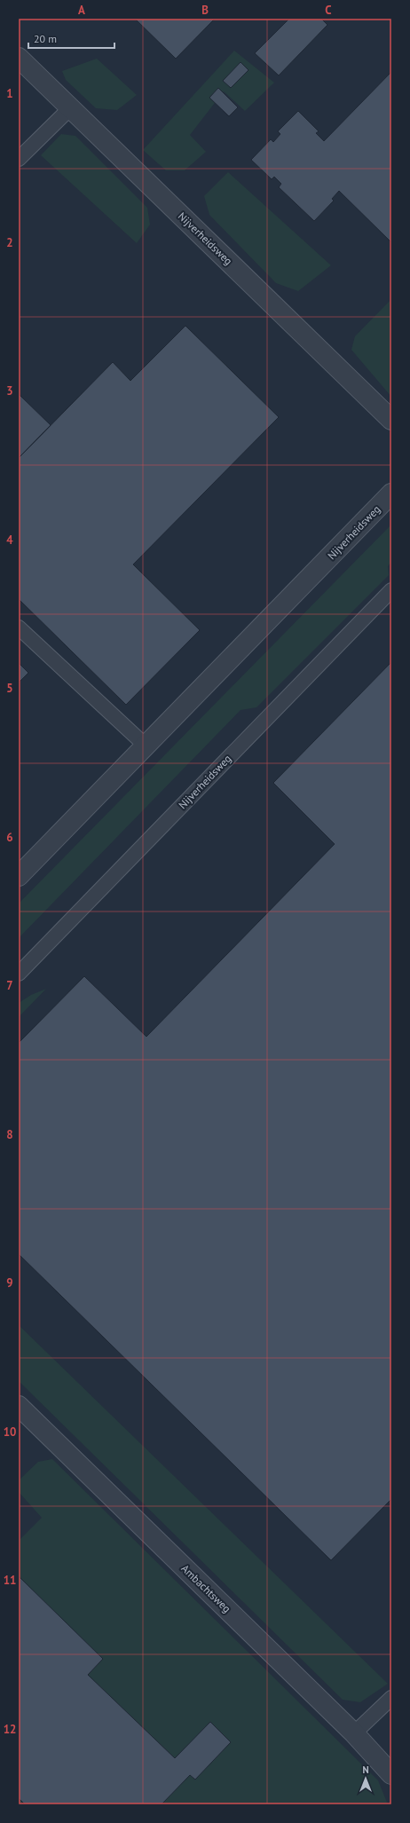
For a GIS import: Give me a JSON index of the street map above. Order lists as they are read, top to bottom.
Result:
{
  "streets": {
    "street": ["Nijverheidsweg", "Ambachtsweg"]
  },
  "scale_bar": "20 m",
  "north": "top",
  "grid": {
    "columns": ["A", "B", "C"],
    "rows": [
      "1",
      "2",
      "3",
      "4",
      "5",
      "6",
      "7",
      "8",
      "9",
      "10",
      "11",
      "12"
    ]
  }
}
